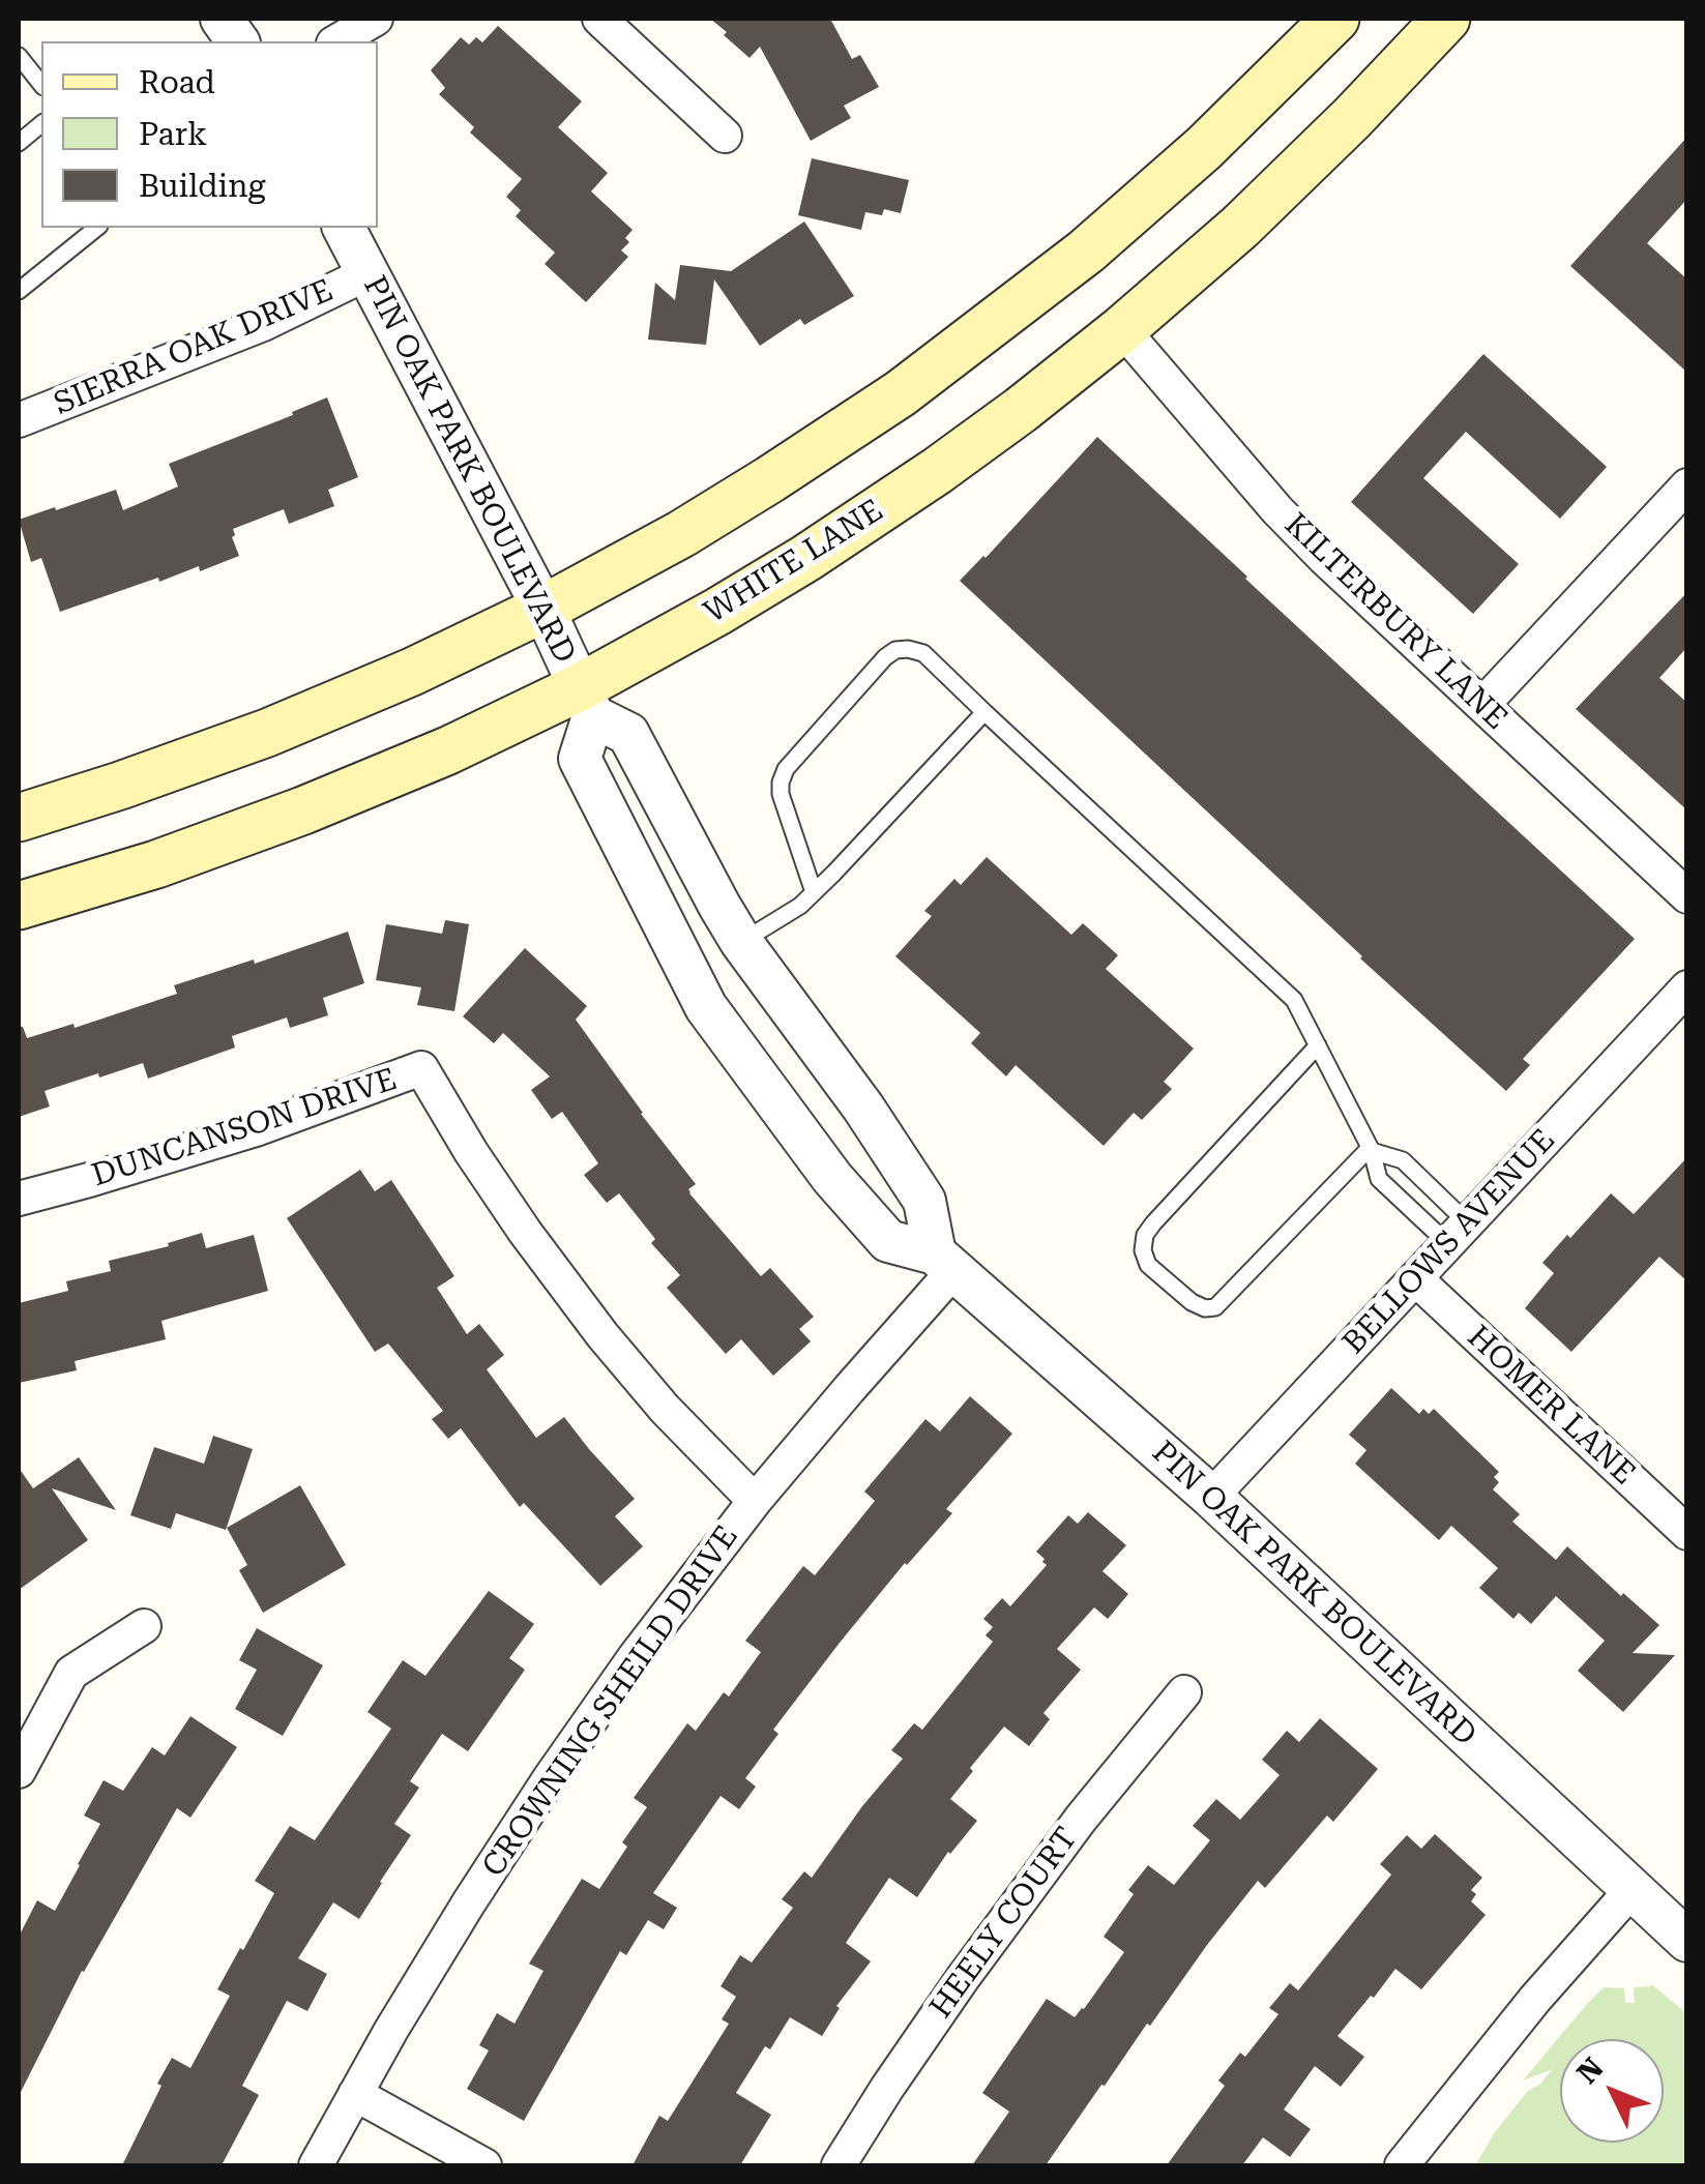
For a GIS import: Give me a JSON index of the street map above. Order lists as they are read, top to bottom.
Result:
{
  "streets": {
    "main road": ["WHITE LANE"],
    "street": [
      "SIERRA OAK DRIVE",
      "PIN OAK PARK BOULEVARD",
      "KILTERBURY LANE",
      "DUNCANSON DRIVE",
      "BELLOWS AVENUE",
      "HOMER LANE",
      "CROWNING SHEILD DRIVE",
      "HEELY COURT"
    ]
  },
  "crossings": [
    ["SIERRA OAK DRIVE", "PIN OAK PARK BOULEVARD"],
    ["PIN OAK PARK BOULEVARD", "WHITE LANE"],
    ["PIN OAK PARK BOULEVARD", "BELLOWS AVENUE"],
    ["PIN OAK PARK BOULEVARD", "CROWNING SHEILD DRIVE"],
    ["WHITE LANE", "KILTERBURY LANE"],
    ["DUNCANSON DRIVE", "CROWNING SHEILD DRIVE"],
    ["BELLOWS AVENUE", "HOMER LANE"]
  ],
  "legend": ["Road", "Park", "Building"],
  "north": "top left"
}
